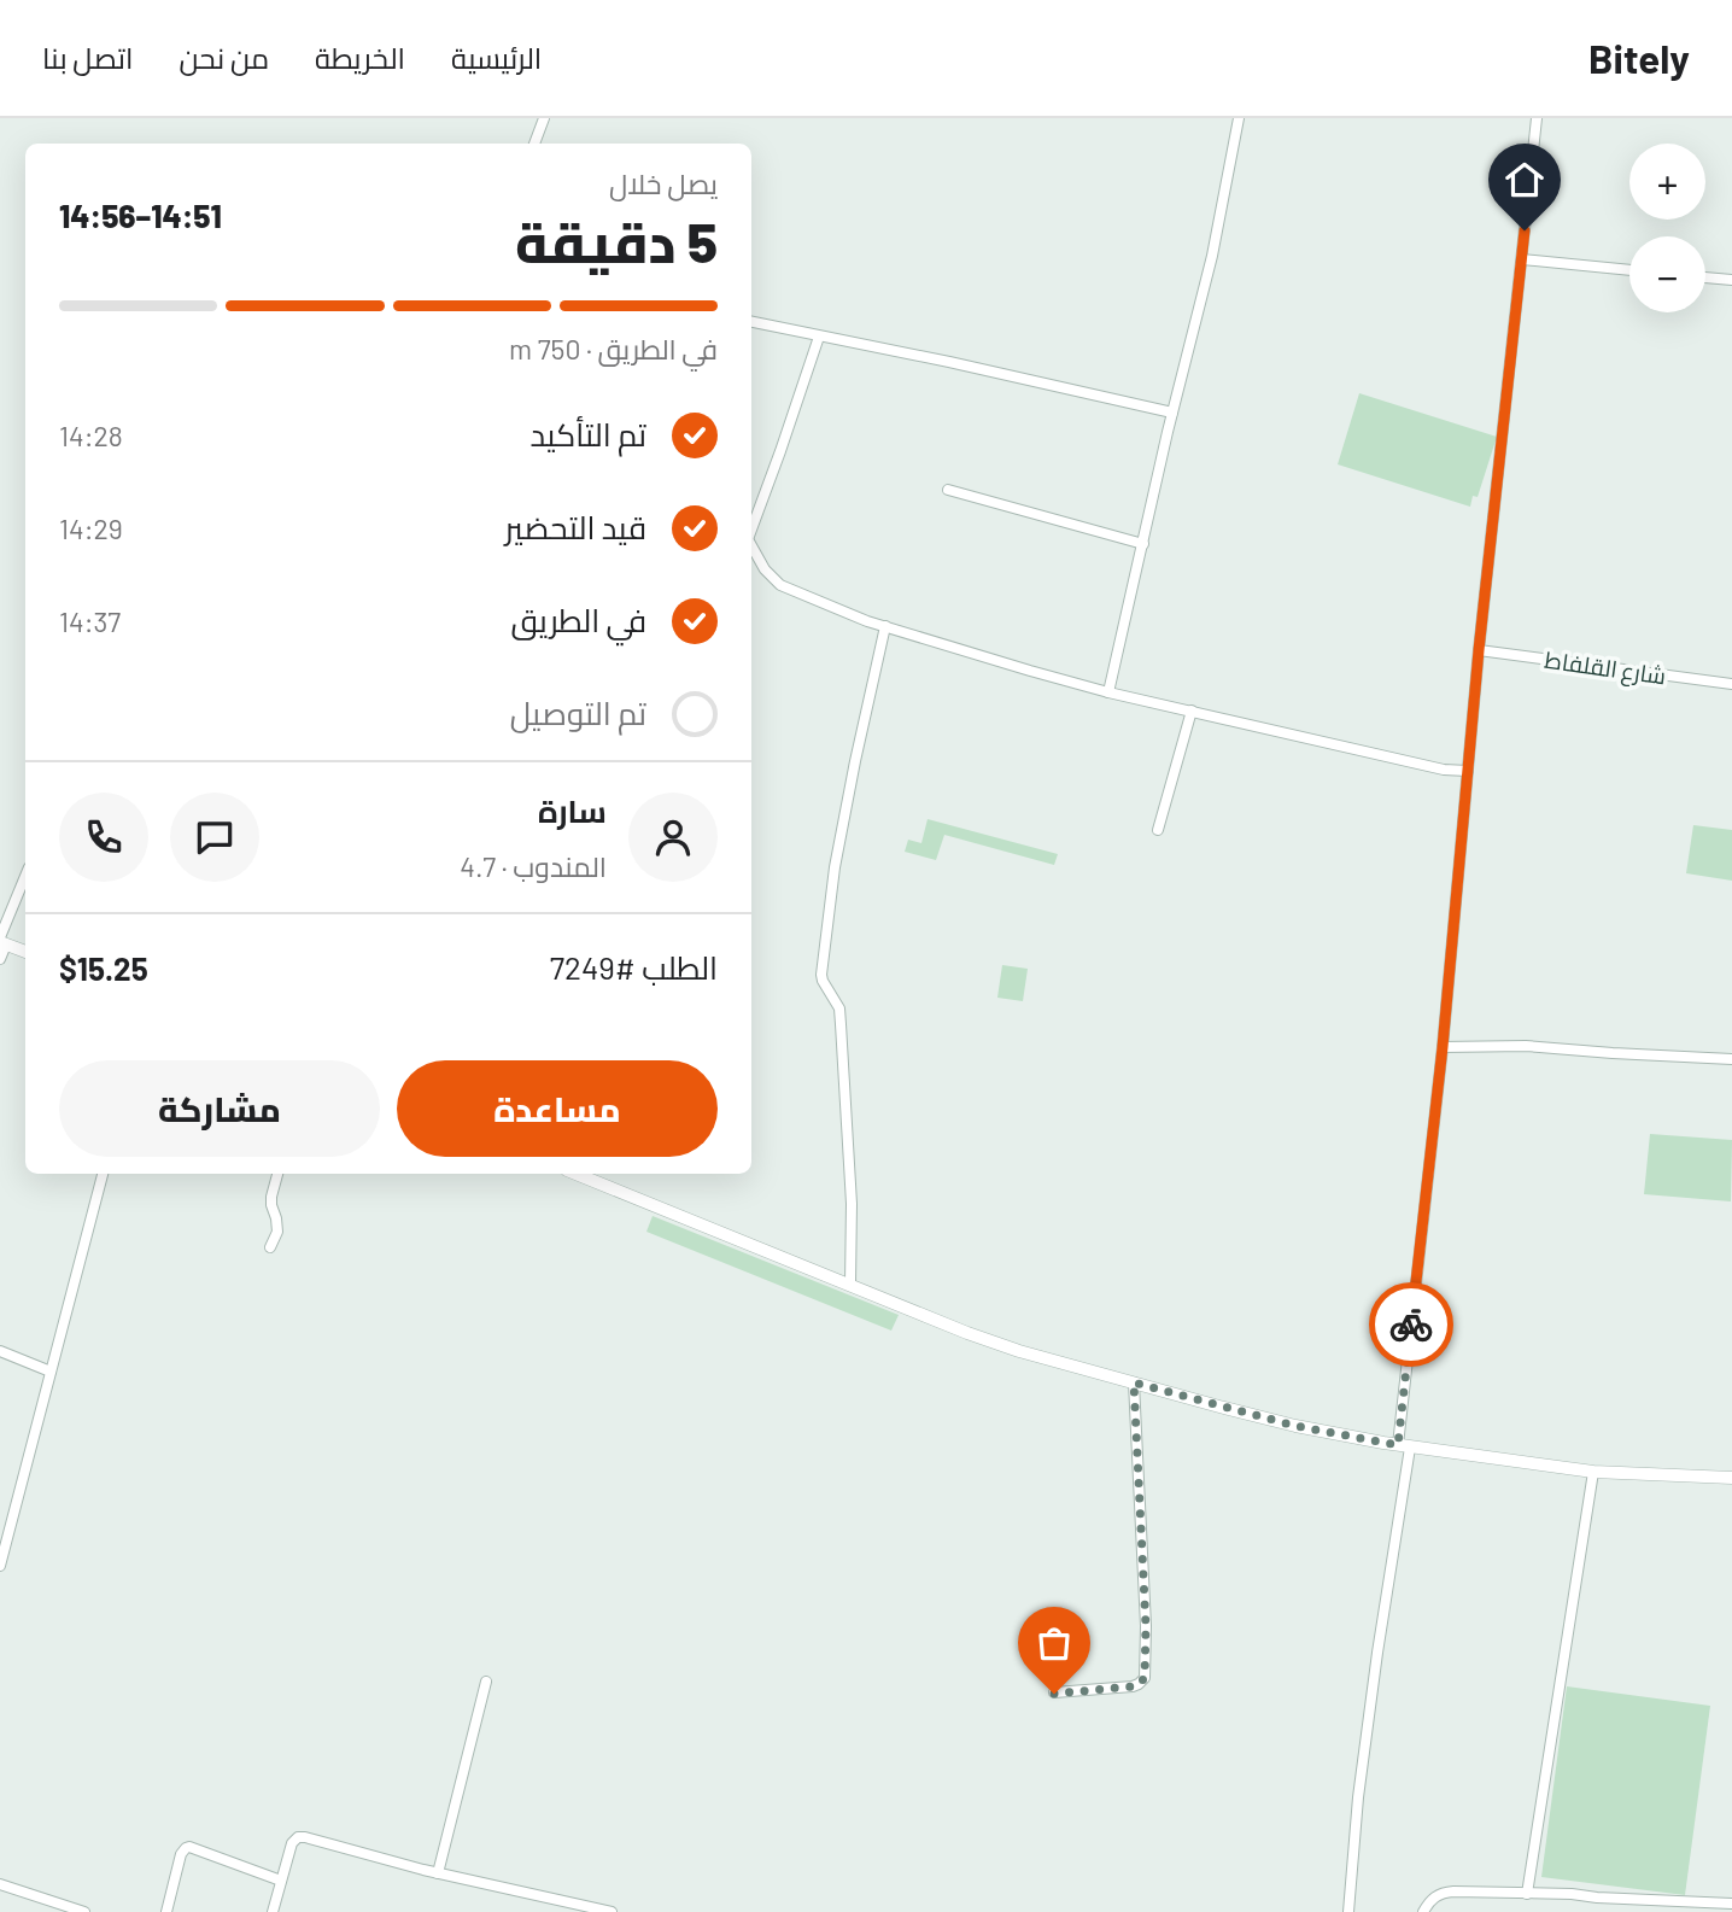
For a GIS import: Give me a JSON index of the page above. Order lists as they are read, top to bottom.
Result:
{
  "streets": {
    "street": ["شارع القلفاط"]
  },
  "page": {
    "header": "Bitely",
    "nav": [
      "الرئيسية",
      "الخريطة",
      "من نحن",
      "اتصل بنا"
    ],
    "map_buttons": ["+", "−"],
    "heading": ["5 دقيقة", "يصل خلال", "14:51–14:56"],
    "panel": [
      "سارة",
      "المندوب · 4.7",
      "الطلب #7249",
      "$15.25"
    ],
    "bar": "في الطريق · 750 m",
    "list": [
      ["تم التأكيد", "14:28"],
      ["قيد التحضير", "14:29"],
      ["في الطريق", "14:37"],
      "تم التوصيل"
    ],
    "buttons": ["مساعدة", "مشاركة"]
  }
}
